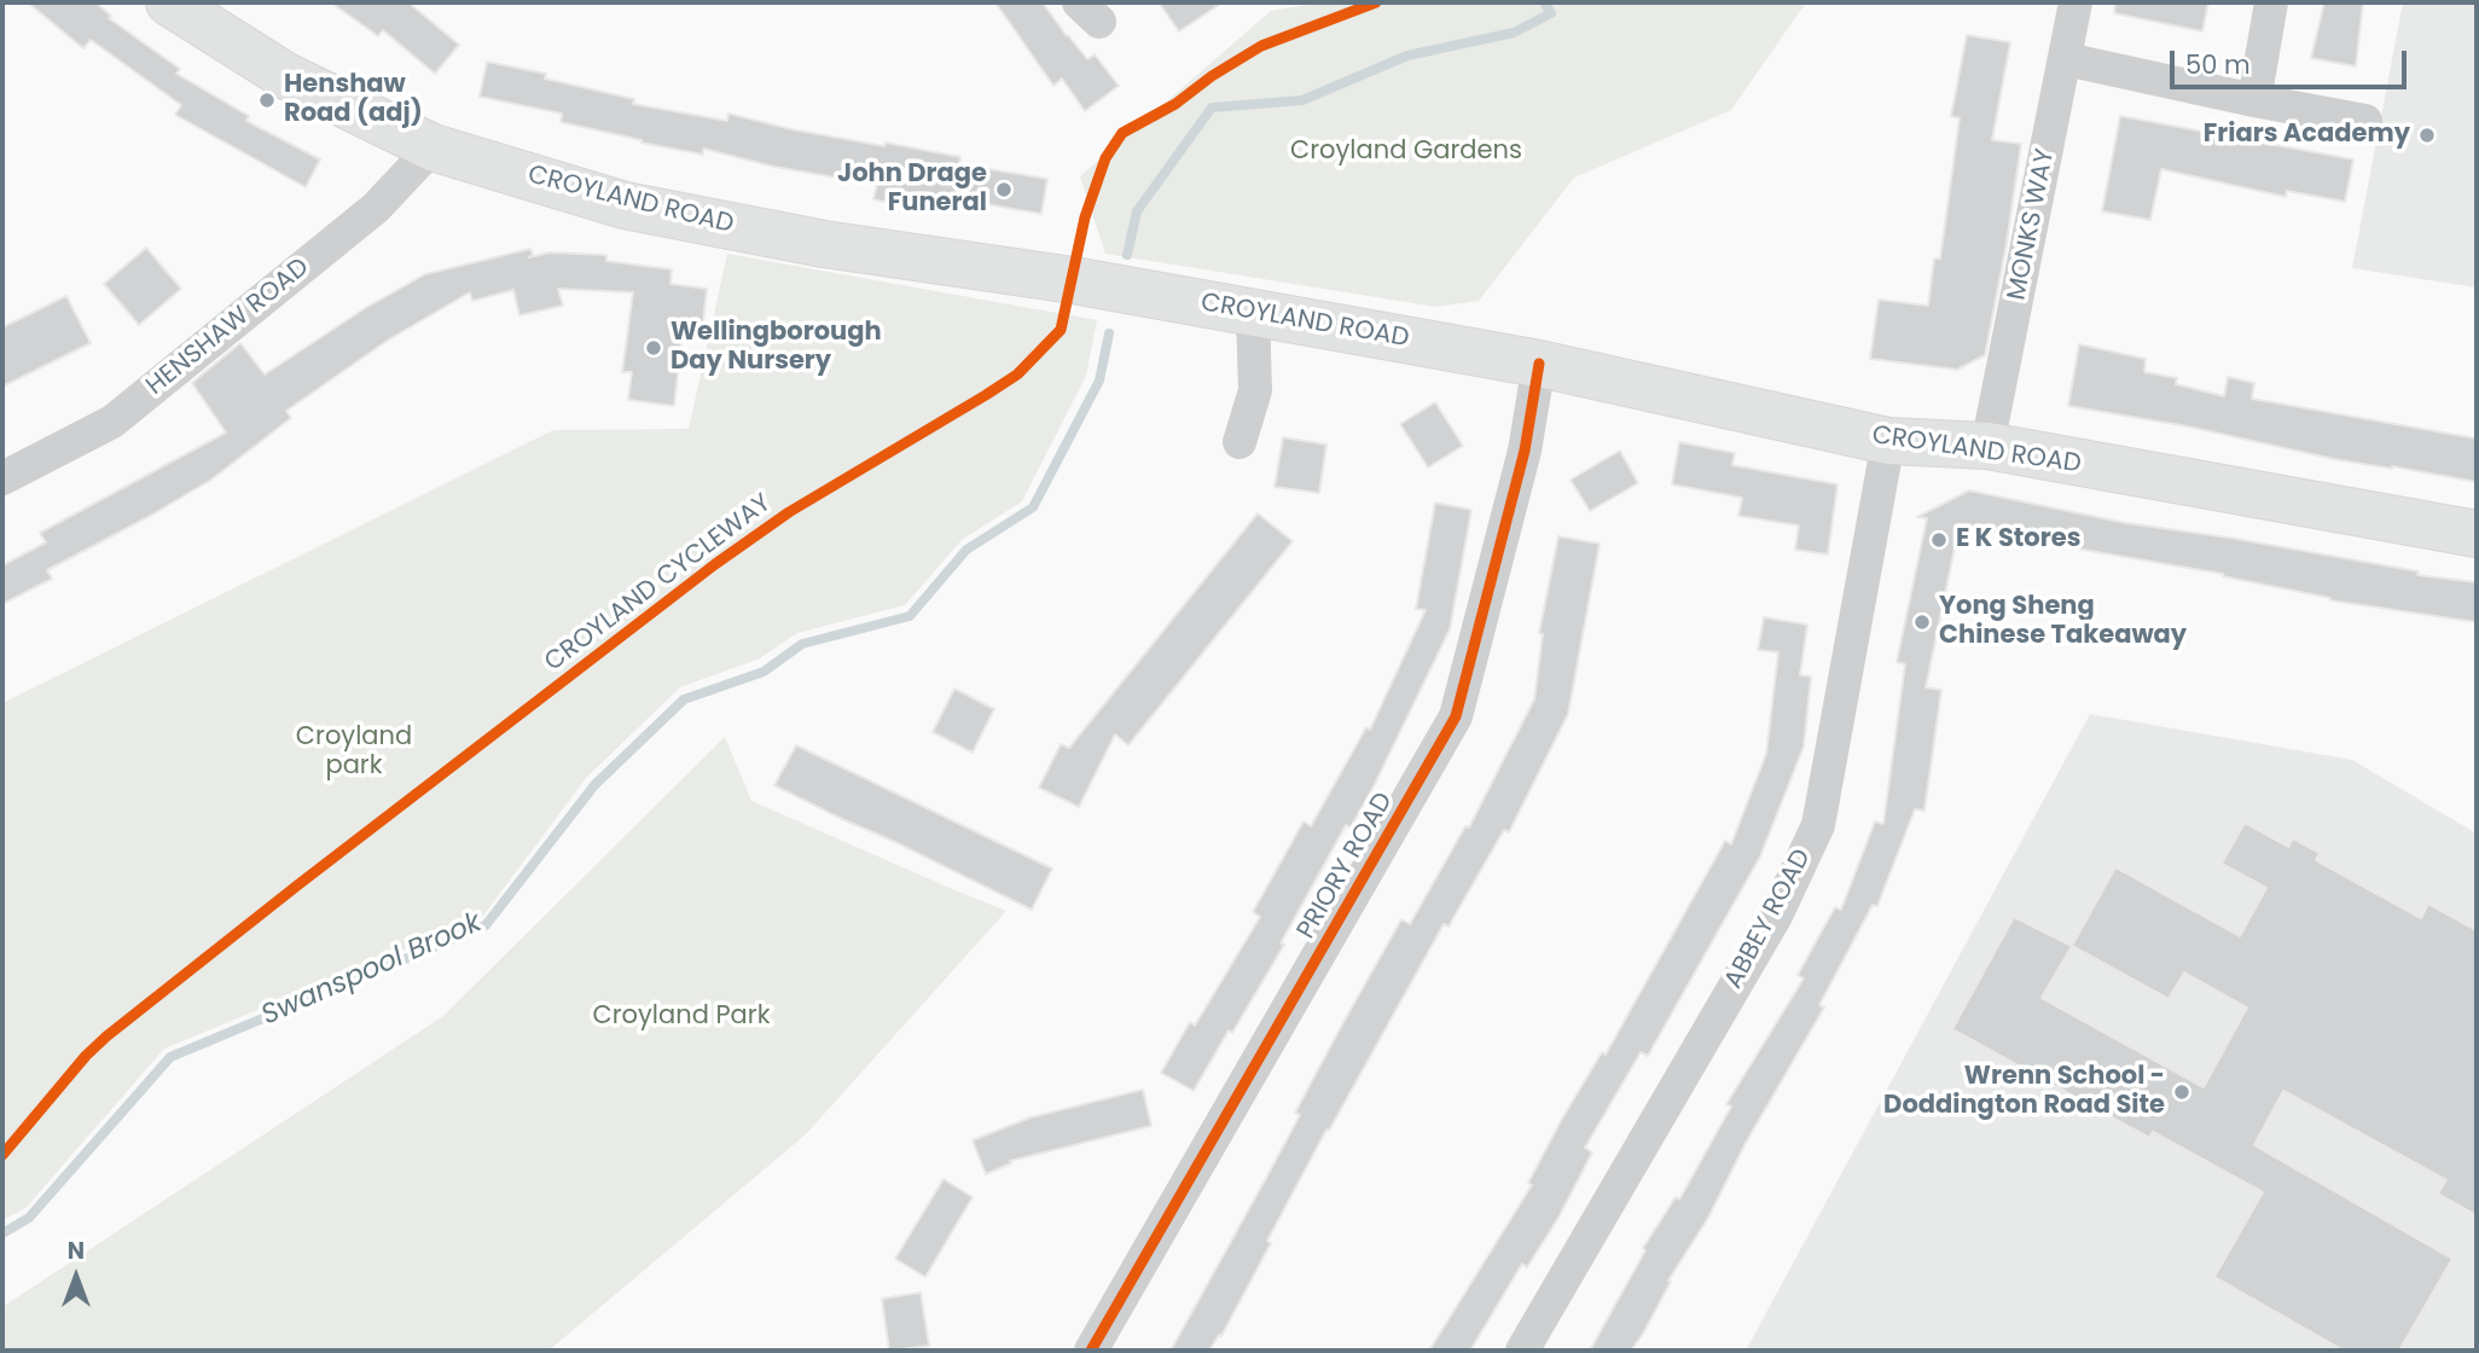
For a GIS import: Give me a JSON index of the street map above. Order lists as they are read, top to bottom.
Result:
{
  "streets": {
    "main road": ["CROYLAND ROAD"],
    "street": [
      "MONKS WAY",
      "HENSHAW ROAD",
      "PRIORY ROAD",
      "ABBEY ROAD"
    ],
    "cycle path": ["CROYLAND CYCLEWAY"]
  },
  "crossings": [
    ["CROYLAND ROAD", "MONKS WAY"],
    ["CROYLAND ROAD", "HENSHAW ROAD"],
    ["CROYLAND ROAD", "PRIORY ROAD"],
    ["CROYLAND ROAD", "ABBEY ROAD"]
  ],
  "water": ["Swanspool Brook"],
  "parks": ["Croyland Gardens", "Croyland park", "Croyland Park"],
  "places": [
    "Henshaw Road (adj)",
    "Friars Academy",
    "John Drage Funeral",
    "Wellingborough Day Nursery",
    "E K Stores",
    "Yong Sheng Chinese Takeaway",
    "Wrenn School - Doddington Road Site"
  ],
  "scale_bar": "50 m",
  "north": "top"
}
